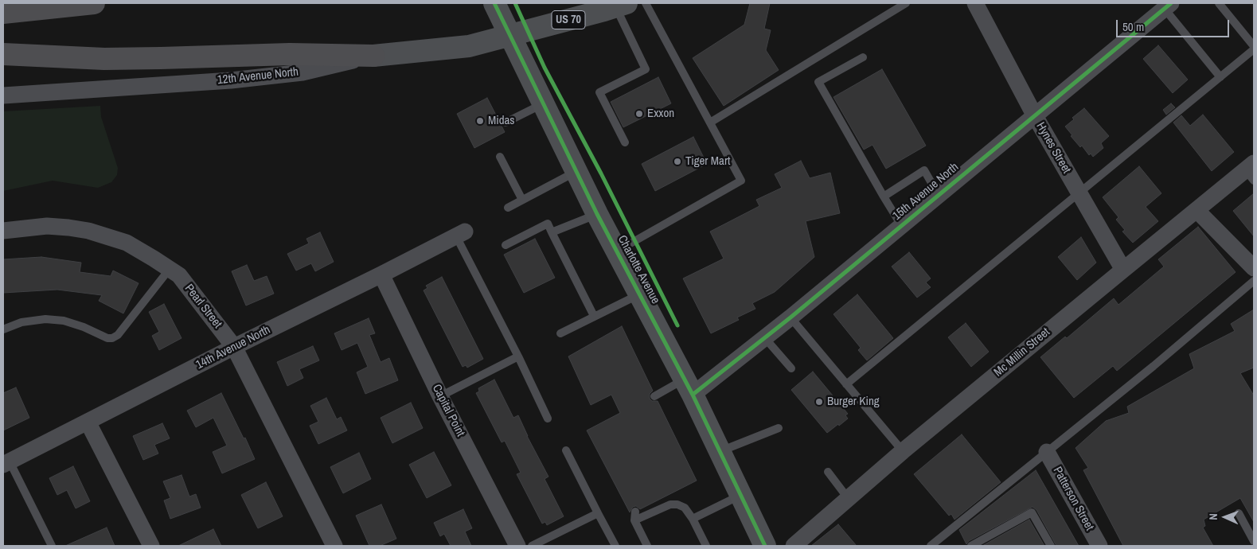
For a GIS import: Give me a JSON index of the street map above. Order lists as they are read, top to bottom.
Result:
{
  "streets": {
    "main road": ["US 70", "12th Avenue North", "Charlotte Avenue"],
    "street": [
      "Hynes Street",
      "15th Avenue North",
      "Pearl Street",
      "14th Avenue North",
      "Mc Millin Street",
      "Capital Point",
      "Patterson Street"
    ]
  },
  "crossings": [
    ["US 70", "12th Avenue North"],
    ["US 70", "Charlotte Avenue"],
    ["12th Avenue North", "Charlotte Avenue"],
    ["Hynes Street", "15th Avenue North"],
    ["Hynes Street", "Mc Millin Street"],
    ["15th Avenue North", "Charlotte Avenue"],
    ["Pearl Street", "14th Avenue North"],
    ["14th Avenue North", "Capital Point"]
  ],
  "places": [
    "Exxon",
    "Midas",
    "Tiger Mart",
    "Burger King"
  ],
  "scale_bar": "50 m",
  "north": "left"
}
